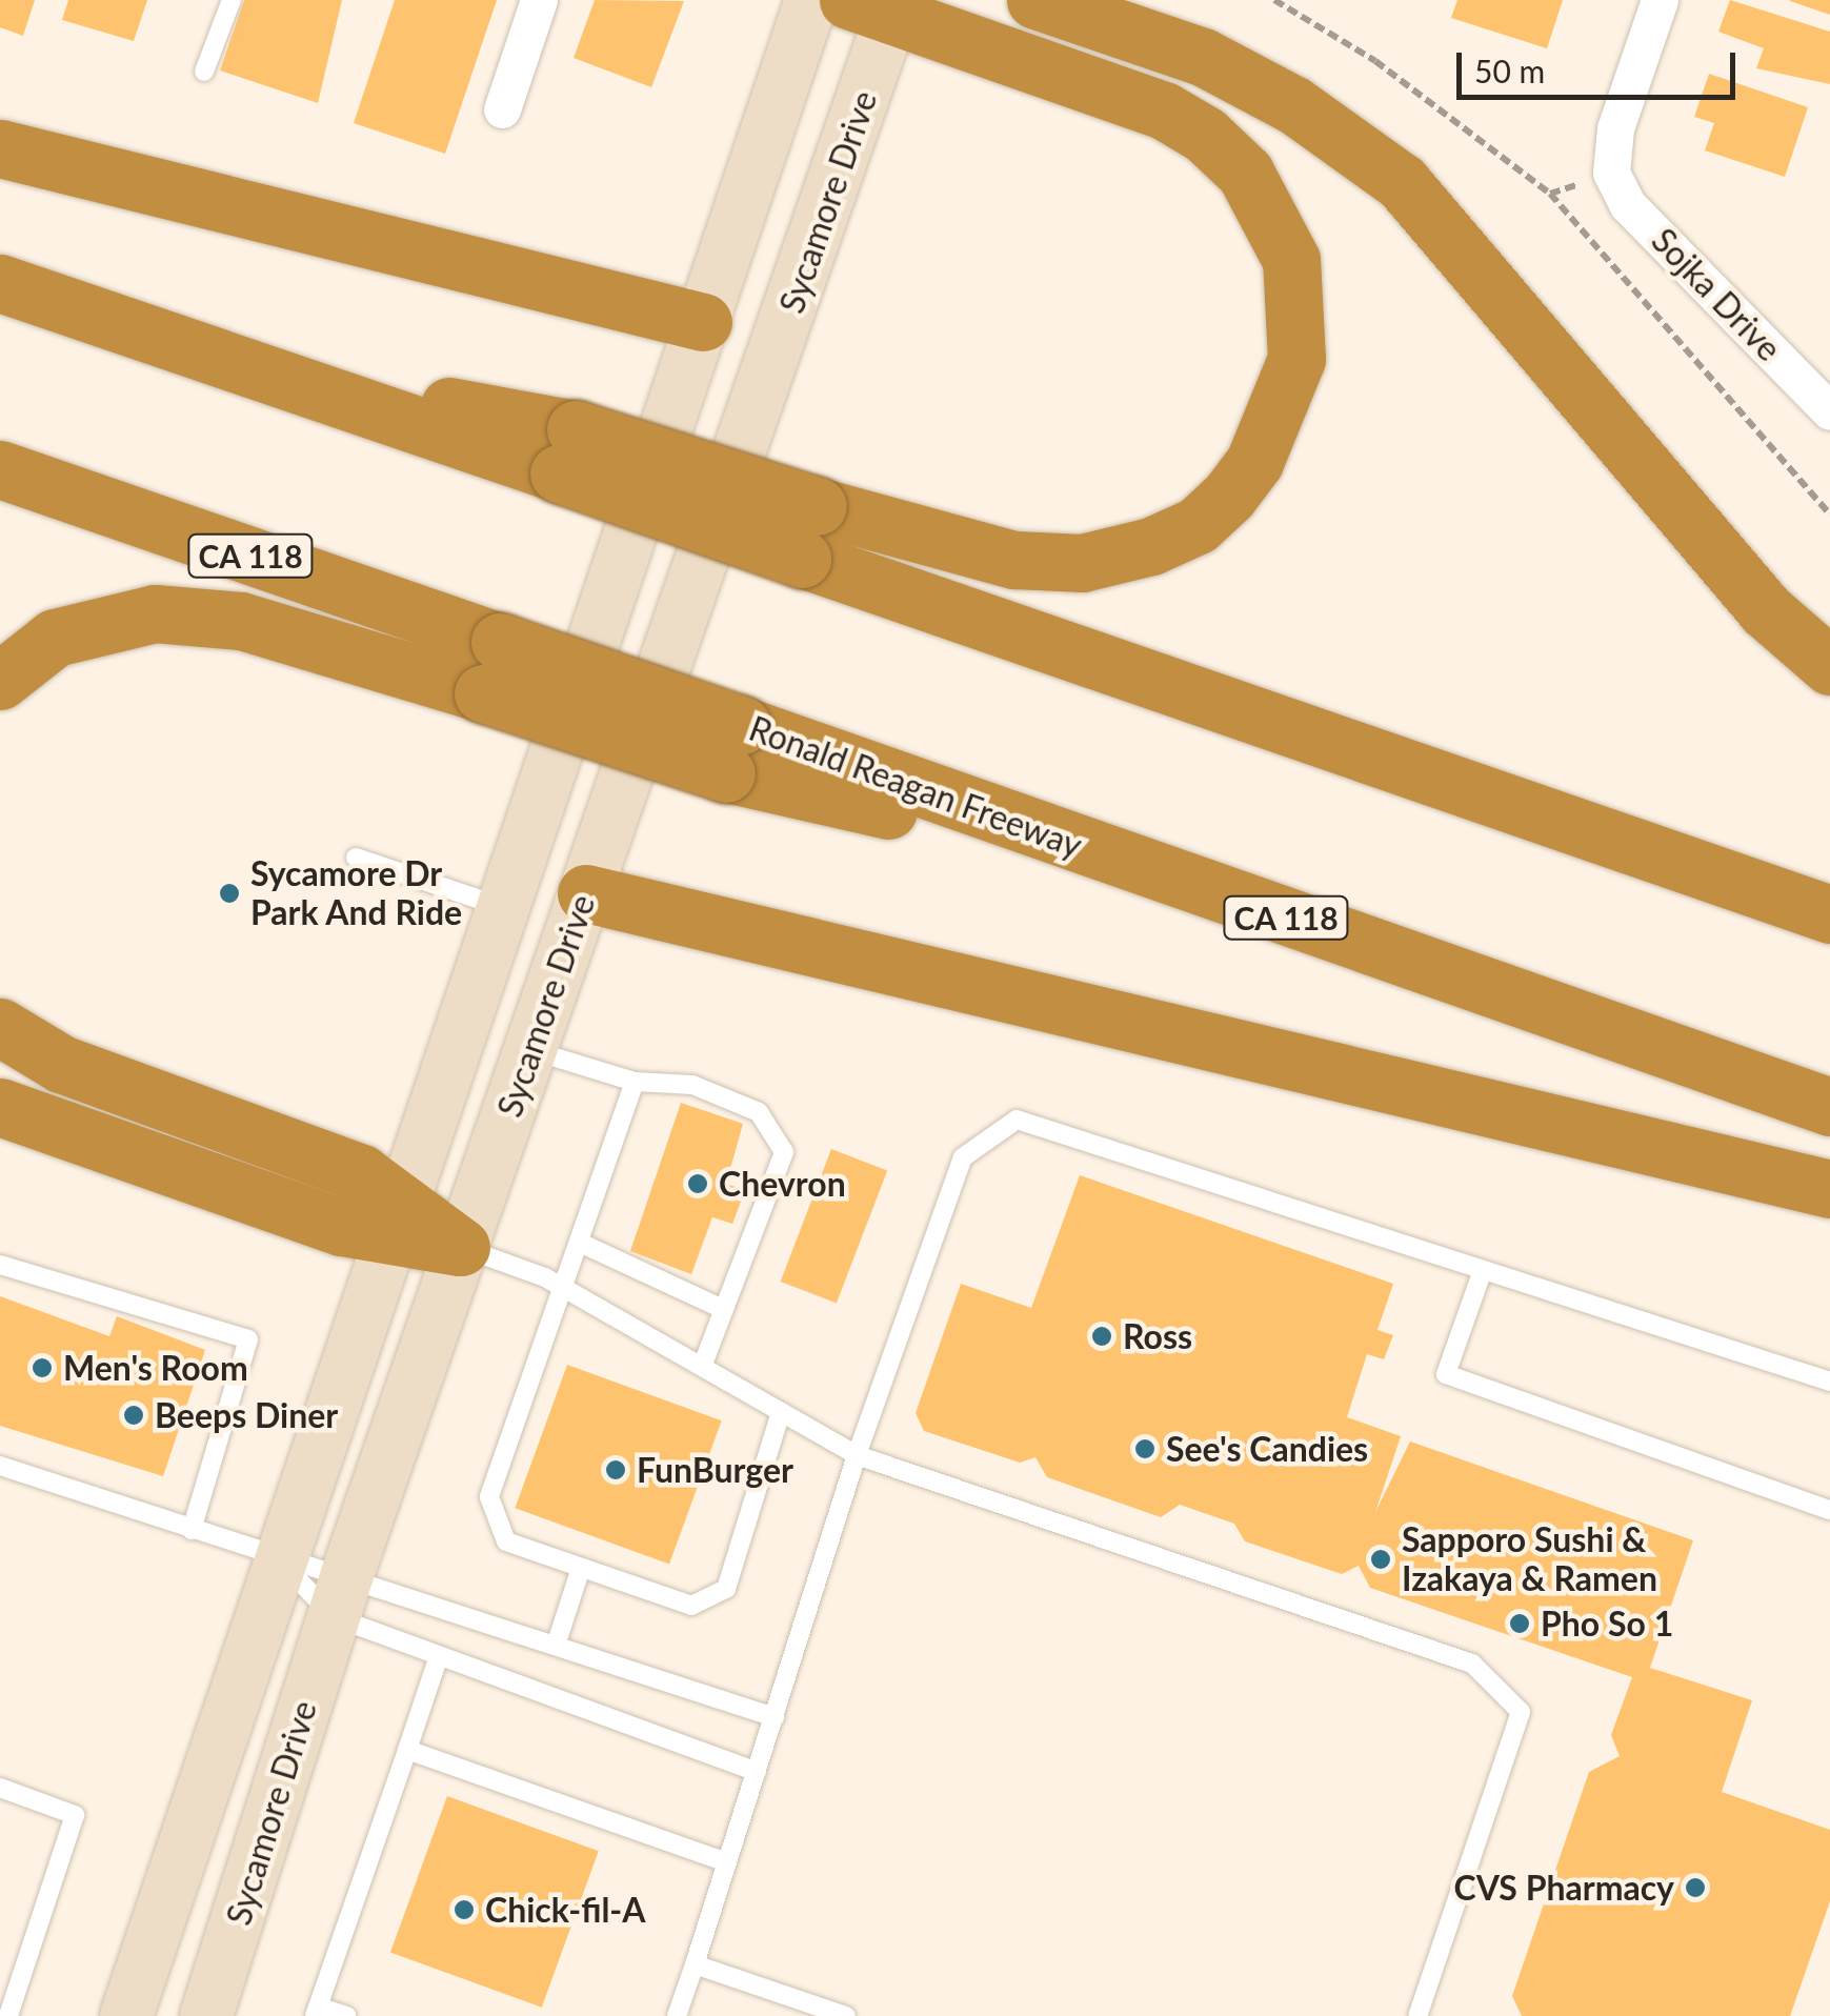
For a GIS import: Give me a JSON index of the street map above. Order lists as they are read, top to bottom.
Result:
{
  "streets": {
    "highway": ["CA 118"],
    "main road": ["Sycamore Drive"],
    "street": ["Sojka Drive"]
  },
  "places": [
    "Sycamore Dr Park And Ride",
    "Chevron",
    "Ross",
    "Men's Room",
    "Beeps Diner",
    "See's Candies",
    "FunBurger",
    "Sapporo Sushi & Izakaya & Ramen",
    "Pho So 1",
    "CVS Pharmacy",
    "Chick-fil-A"
  ],
  "scale_bar": "50 m"
}
